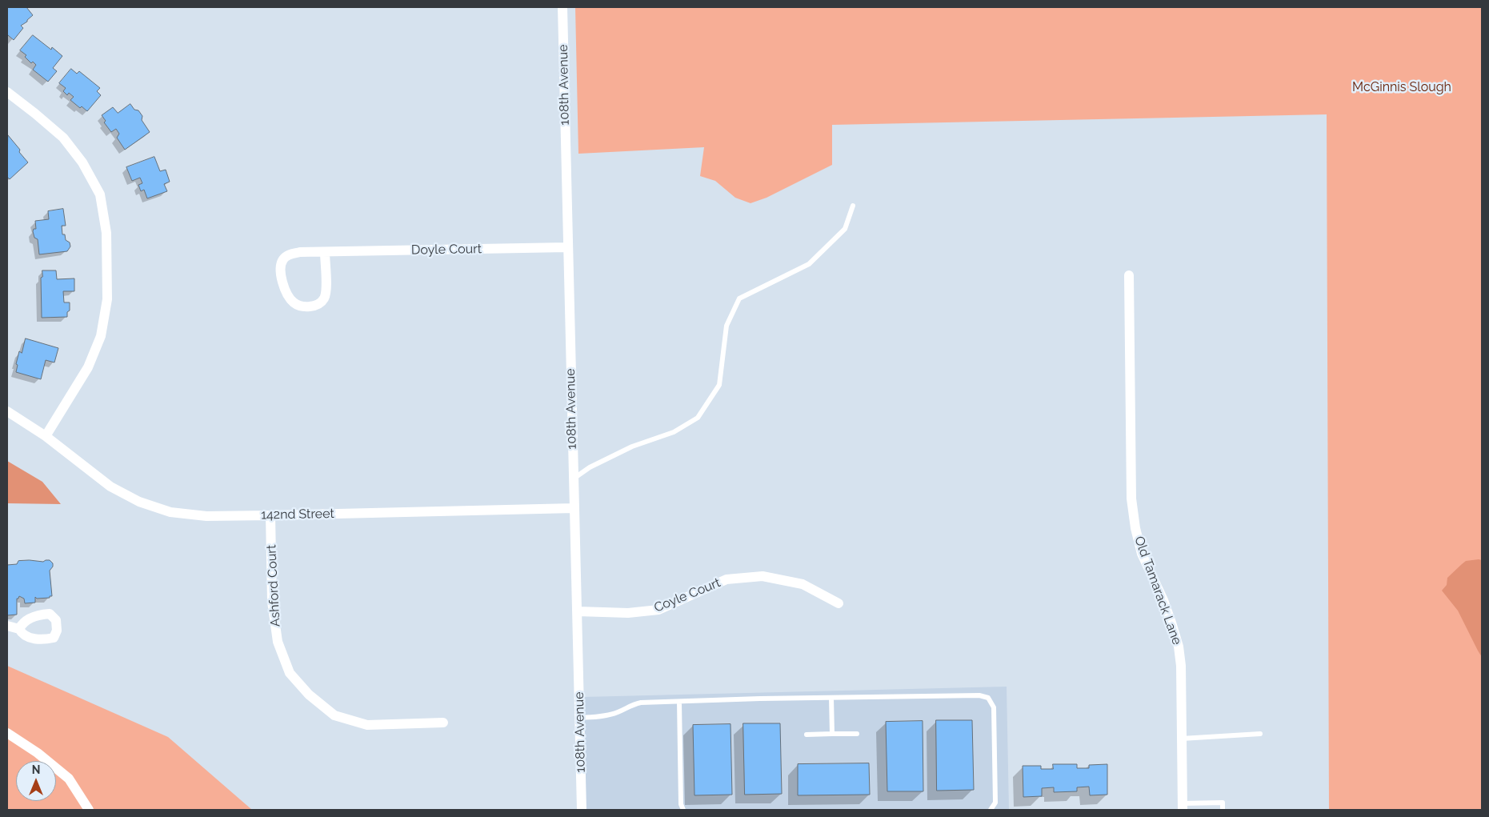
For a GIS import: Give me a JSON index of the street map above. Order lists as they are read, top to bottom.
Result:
{
  "streets": {
    "street": [
      "108th Avenue",
      "Doyle Court",
      "142nd Street",
      "Ashford Court",
      "Old Tamarack Lane",
      "Coyle Court"
    ]
  },
  "crossings": [
    ["108th Avenue", "Doyle Court"],
    ["108th Avenue", "142nd Street"],
    ["108th Avenue", "Coyle Court"],
    ["142nd Street", "Ashford Court"]
  ],
  "parks": ["McGinnis Slough"],
  "north": "top"
}
